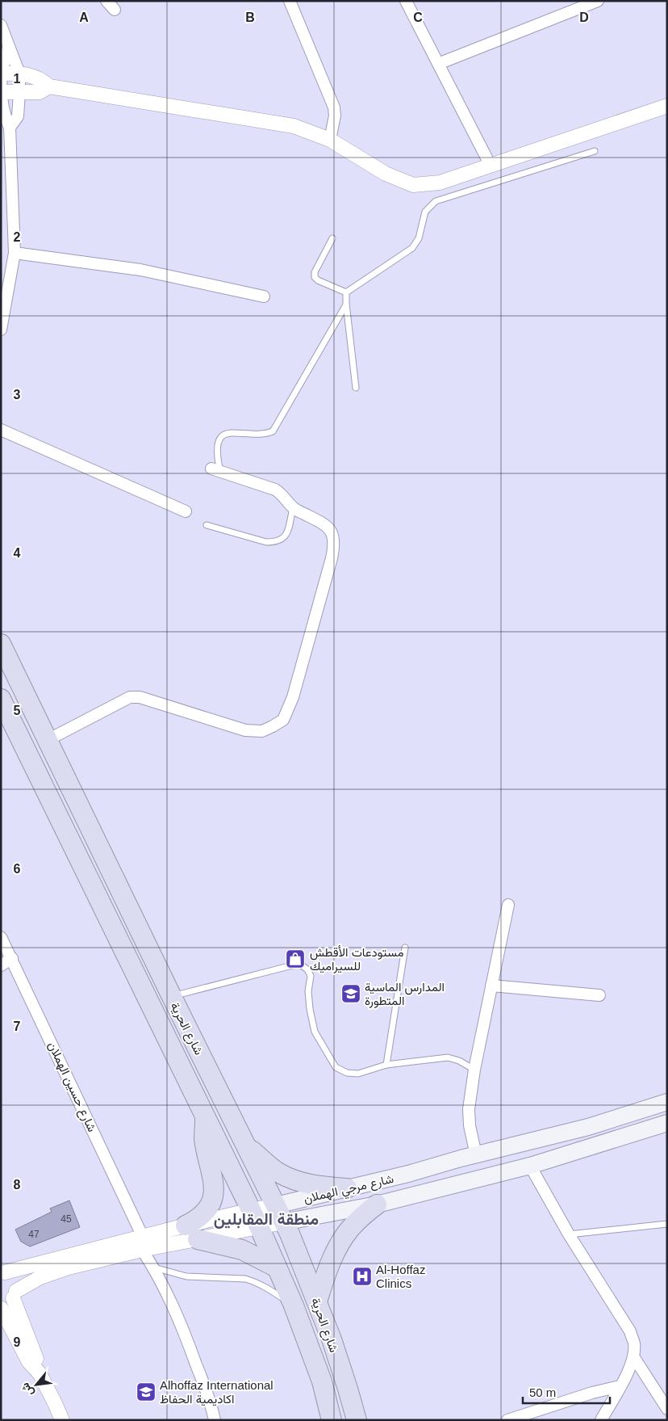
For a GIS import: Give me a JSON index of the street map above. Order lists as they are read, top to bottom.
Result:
{
  "streets": {
    "highway": ["شارع الحرية"],
    "main road": ["شارع مرجي الهملان"],
    "street": ["شارع حسين الهملان"]
  },
  "crossings": [
    ["شارع الحرية", "شارع مرجي الهملان"],
    ["شارع حسين الهملان", "شارع مرجي الهملان"]
  ],
  "districts": ["منطقة المقابلين"],
  "places": {
    "shop": ["مستودعات الأقطش للسيراميك"],
    "school or university": ["المدارس الماسية المتطورة", "Alhoffaz International اكاديمية الحفاظ"],
    "hospital": ["Al-Hoffaz Clinics"]
  },
  "house_numbers": ["45", "47"],
  "scale_bar": "50 m",
  "north": "bottom left",
  "grid": {
    "columns": [
      "A",
      "B",
      "C",
      "D"
    ],
    "rows": [
      "1",
      "2",
      "3",
      "4",
      "5",
      "6",
      "7",
      "8",
      "9"
    ]
  }
}
